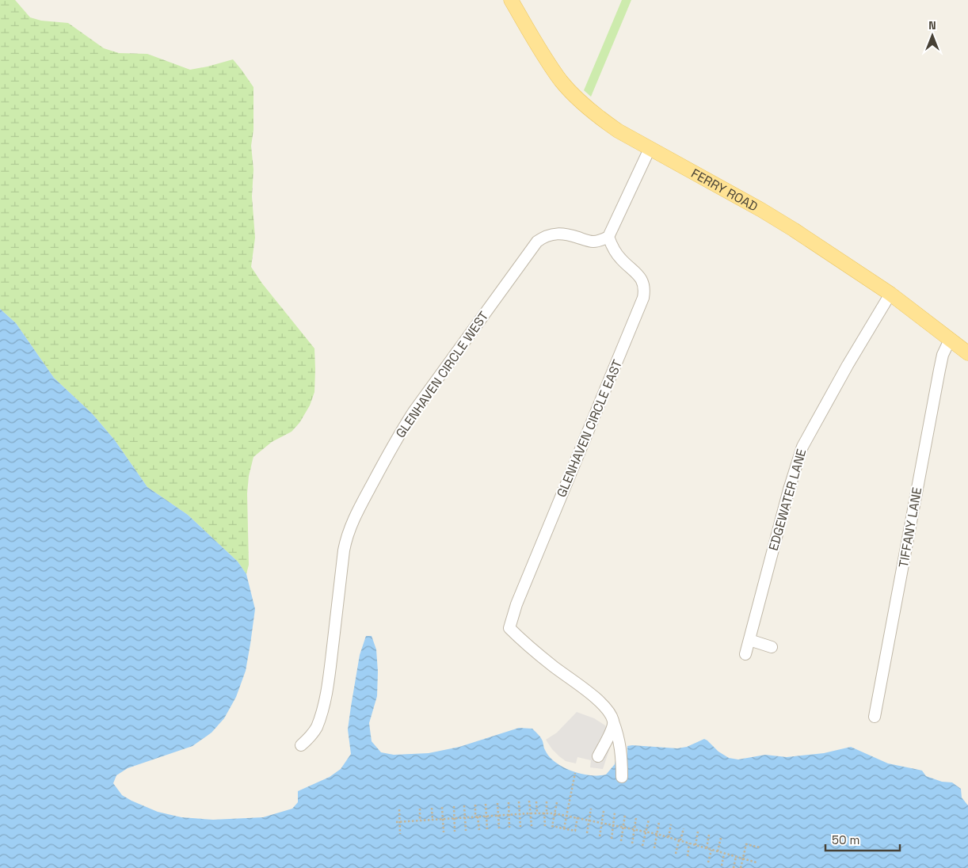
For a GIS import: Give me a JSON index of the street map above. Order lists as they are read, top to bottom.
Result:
{
  "streets": {
    "main road": ["FERRY ROAD"],
    "street": [
      "GLENHAVEN CIRCLE WEST",
      "GLENHAVEN CIRCLE EAST",
      "EDGEWATER LANE",
      "TIFFANY LANE"
    ]
  },
  "crossings": [
    ["FERRY ROAD", "EDGEWATER LANE"],
    ["FERRY ROAD", "TIFFANY LANE"],
    ["GLENHAVEN CIRCLE WEST", "GLENHAVEN CIRCLE EAST"]
  ],
  "scale_bar": "50 m",
  "north": "top"
}
